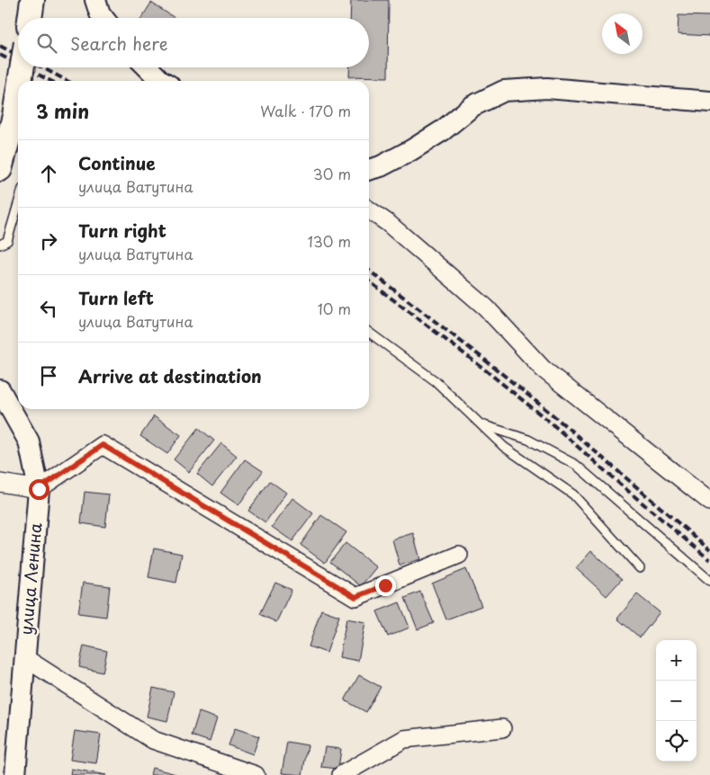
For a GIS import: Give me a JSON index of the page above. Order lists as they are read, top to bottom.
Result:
{
  "streets": {
    "street": ["улица Ленина"]
  },
  "north": "top left",
  "page": {
    "search": "Search here",
    "heading": ["3 min", "Walk · 170 m"],
    "list": [
      ["Continue", "улица Ватутина", "30 m"],
      ["Turn right", "улица Ватутина", "130 m"],
      ["Turn left", "улица Ватутина", "10 m"],
      "Arrive at destination"
    ],
    "map_buttons": ["+", "−"]
  }
}
